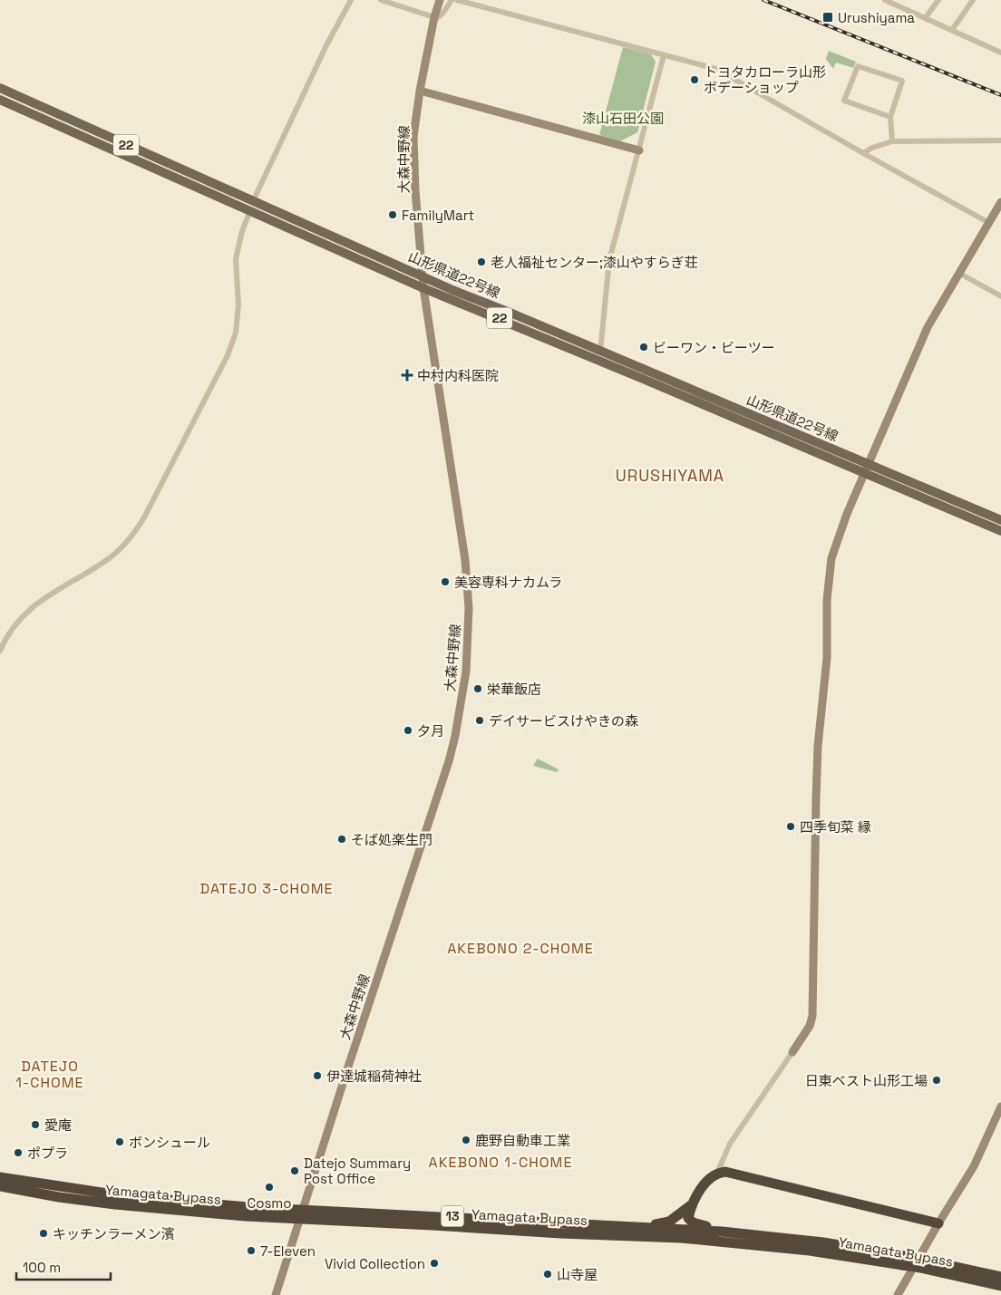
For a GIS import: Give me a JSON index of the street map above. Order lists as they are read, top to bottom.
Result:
{
  "streets": {
    "highway": ["Yamagata Bypass", "13"],
    "main road": ["22", "山形県道22号線"],
    "street": ["大森中野線"]
  },
  "crossings": [
    ["大森中野線", "山形県道22号線"],
    ["大森中野線", "Yamagata Bypass"]
  ],
  "districts": [
    "URUSHIYAMA",
    "DATEJO 3-CHOME",
    "AKEBONO 2-CHOME",
    "DATEJO 1-CHOME",
    "AKEBONO 1-CHOME"
  ],
  "parks": ["漆山石田公園"],
  "places": {
    "transit": ["Urushiyama"],
    "other": [
      "トヨタカローラ山形 ボデーショップ",
      "FamilyMart",
      "老人福祉センター;漆山やすらぎ荘",
      "ビーワン・ビーツー",
      "美容専科ナカムラ",
      "栄華飯店",
      "デイサービスけやきの森",
      "夕月",
      "四季旬菜 縁",
      "そば処楽生門",
      "伊達城稲荷神社",
      "日東ベスト山形工場",
      "愛庵",
      "鹿野自動車工業",
      "ボンシュール",
      "ポプラ",
      "Datejo Summary Post Office",
      "Cosmo",
      "キッチンラーメン濱",
      "7-Eleven",
      "Vivid Collection",
      "山寺屋"
    ],
    "health": ["中村内科医院"]
  },
  "scale_bar": "100 m"
}
